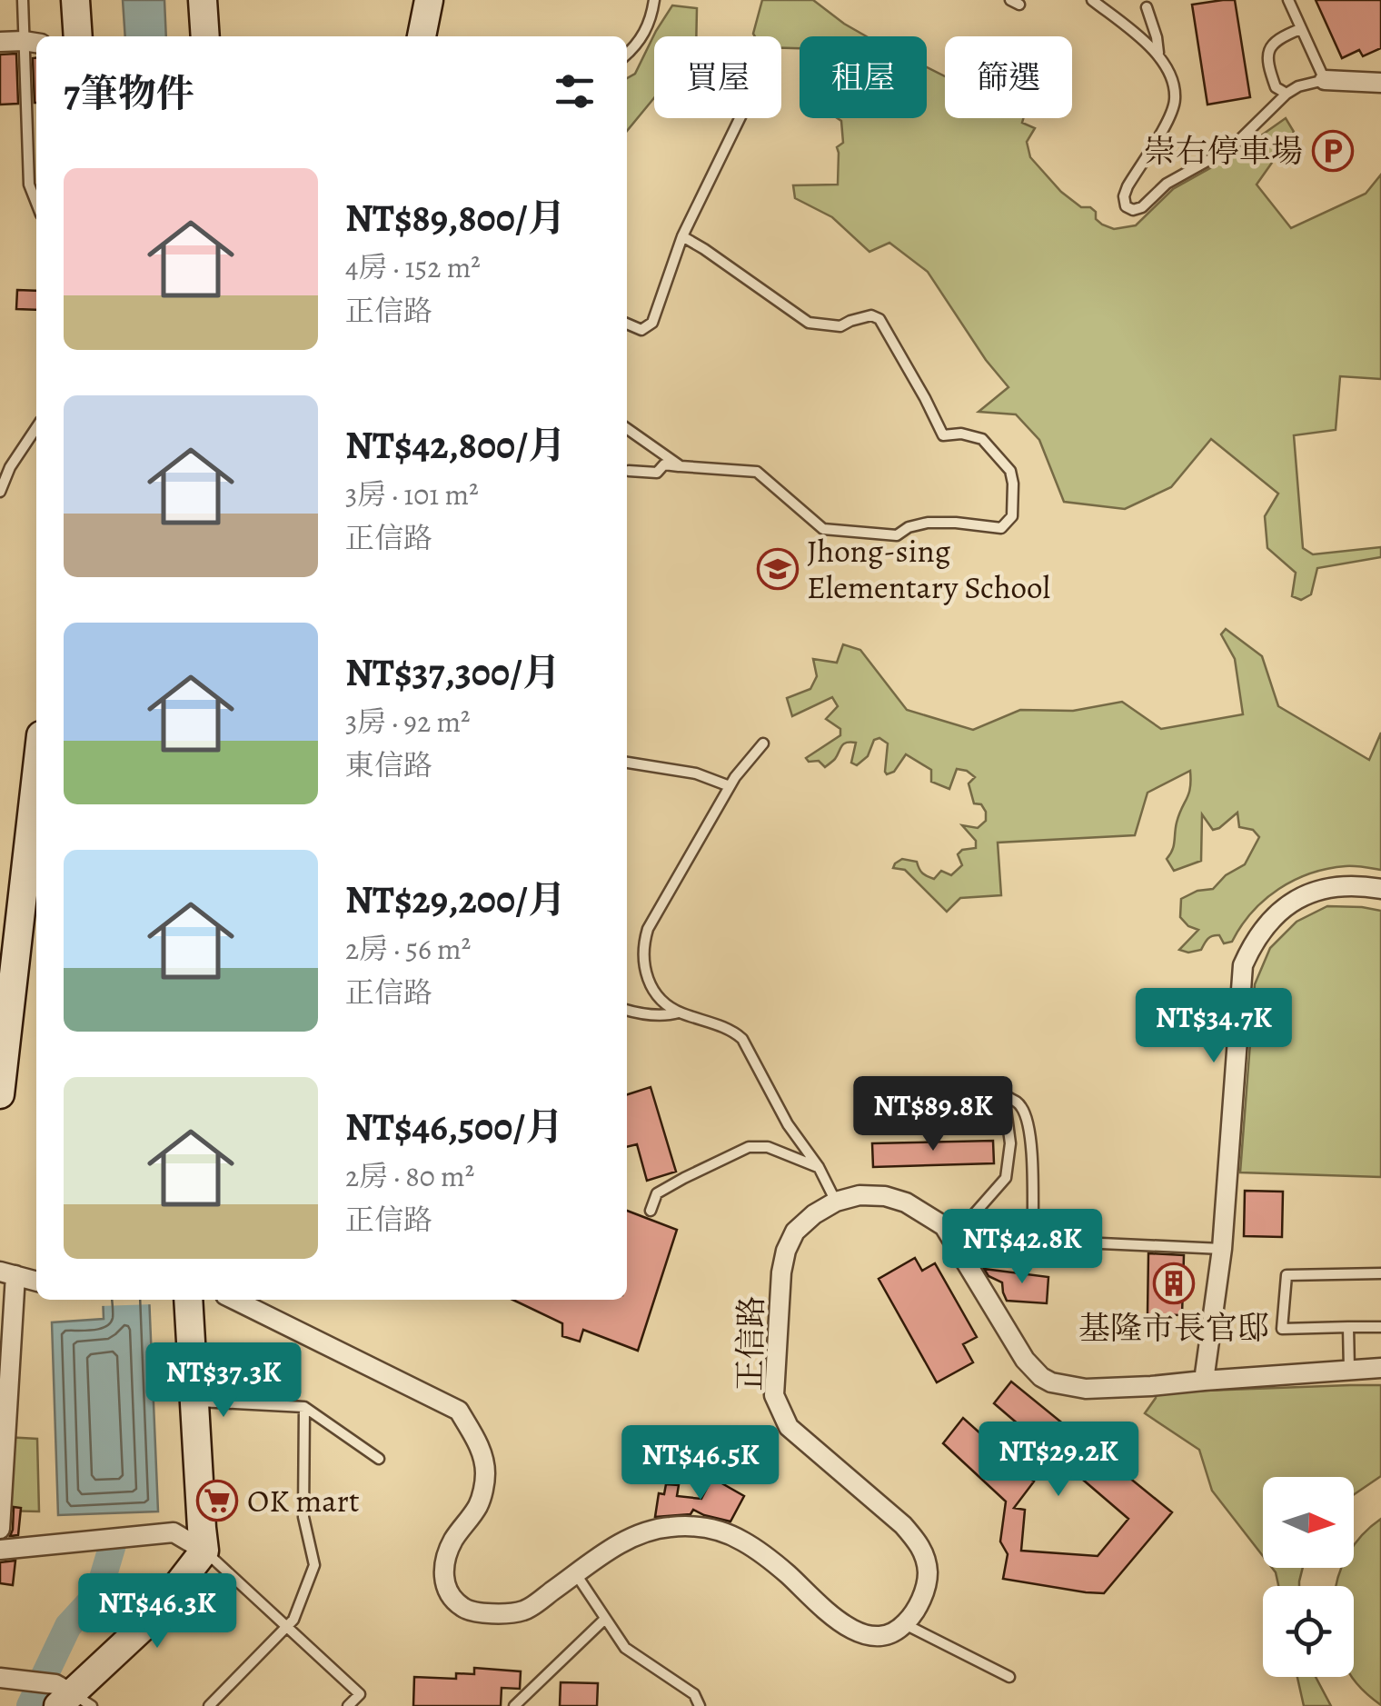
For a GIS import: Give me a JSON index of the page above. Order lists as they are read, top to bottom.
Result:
{
  "streets": {
    "street": ["正信路"]
  },
  "places": {
    "parking": ["崇右停車場"],
    "school or university": ["Jhong-sing Elementary School"],
    "building": ["基隆市長官邸"],
    "supermarket": ["OK mart"]
  },
  "north": "right",
  "page": {
    "chip": ["買屋", "租屋", "篩選"],
    "heading": "7筆物件",
    "list": [
      {
        "name": "NT$89,800/月",
        "note": "4房 · 152 m² · 正信路"
      },
      {
        "name": "NT$42,800/月",
        "note": "3房 · 101 m² · 正信路"
      },
      {
        "name": "NT$37,300/月",
        "note": "3房 · 92 m² · 東信路"
      },
      {
        "name": "NT$29,200/月",
        "note": "2房 · 56 m² · 正信路"
      },
      {
        "name": "NT$46,500/月",
        "note": "2房 · 80 m² · 正信路"
      }
    ],
    "price": [
      "NT$34.7K",
      "NT$89.8K",
      "NT$42.8K",
      "NT$37.3K",
      "NT$29.2K",
      "NT$46.5K",
      "NT$46.3K"
    ]
  }
}
